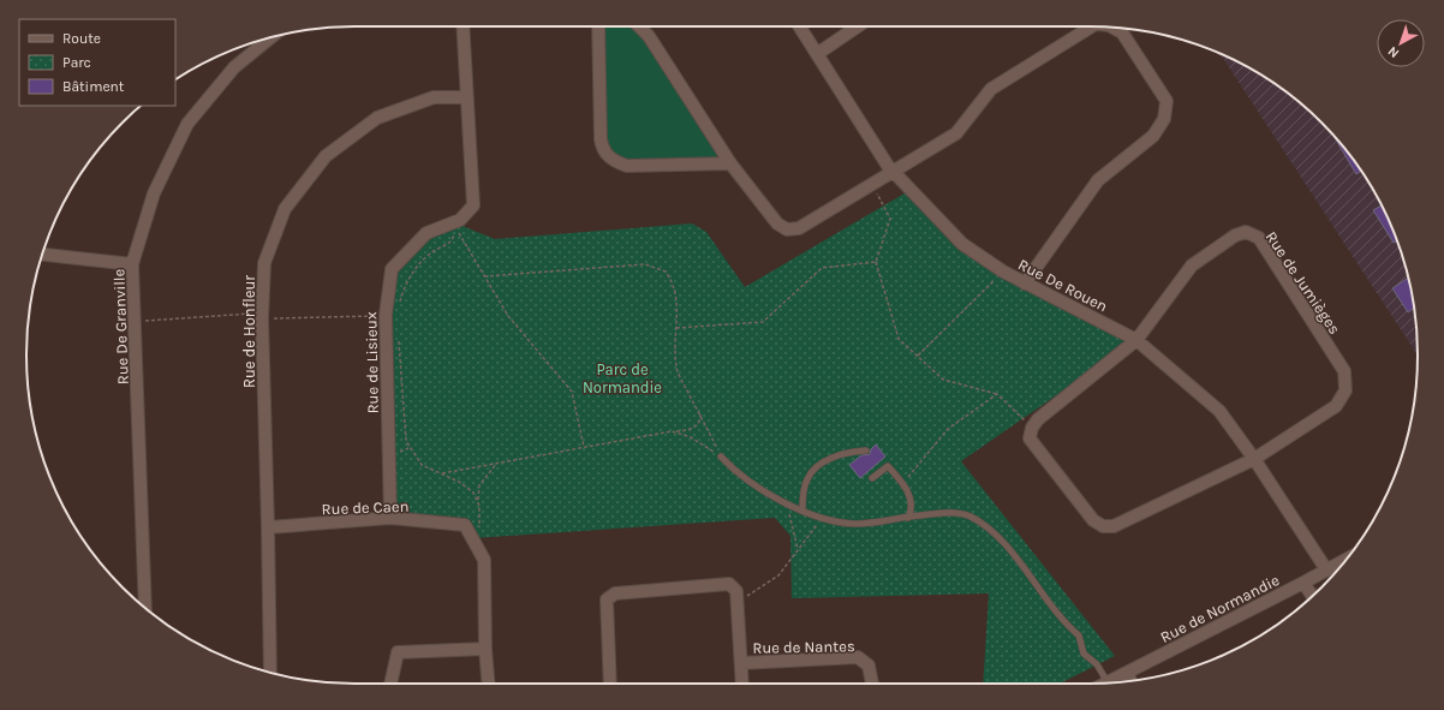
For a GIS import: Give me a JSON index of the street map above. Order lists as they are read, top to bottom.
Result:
{
  "streets": {
    "street": [
      "Rue de Jumièges",
      "Rue De Rouen",
      "Rue De Granville",
      "Rue de Honfleur",
      "Rue de Lisieux",
      "Rue de Caen",
      "Rue de Normandie",
      "Rue de Nantes"
    ]
  },
  "crossings": [
    ["Rue de Jumièges", "Rue De Rouen"],
    ["Rue De Rouen", "Rue de Normandie"],
    ["Rue de Honfleur", "Rue de Lisieux"],
    ["Rue de Honfleur", "Rue de Caen"],
    ["Rue de Lisieux", "Rue de Caen"]
  ],
  "parks": ["Parc de Normandie"],
  "legend": ["Route", "Parc", "Bâtiment"],
  "north": "bottom left"
}
